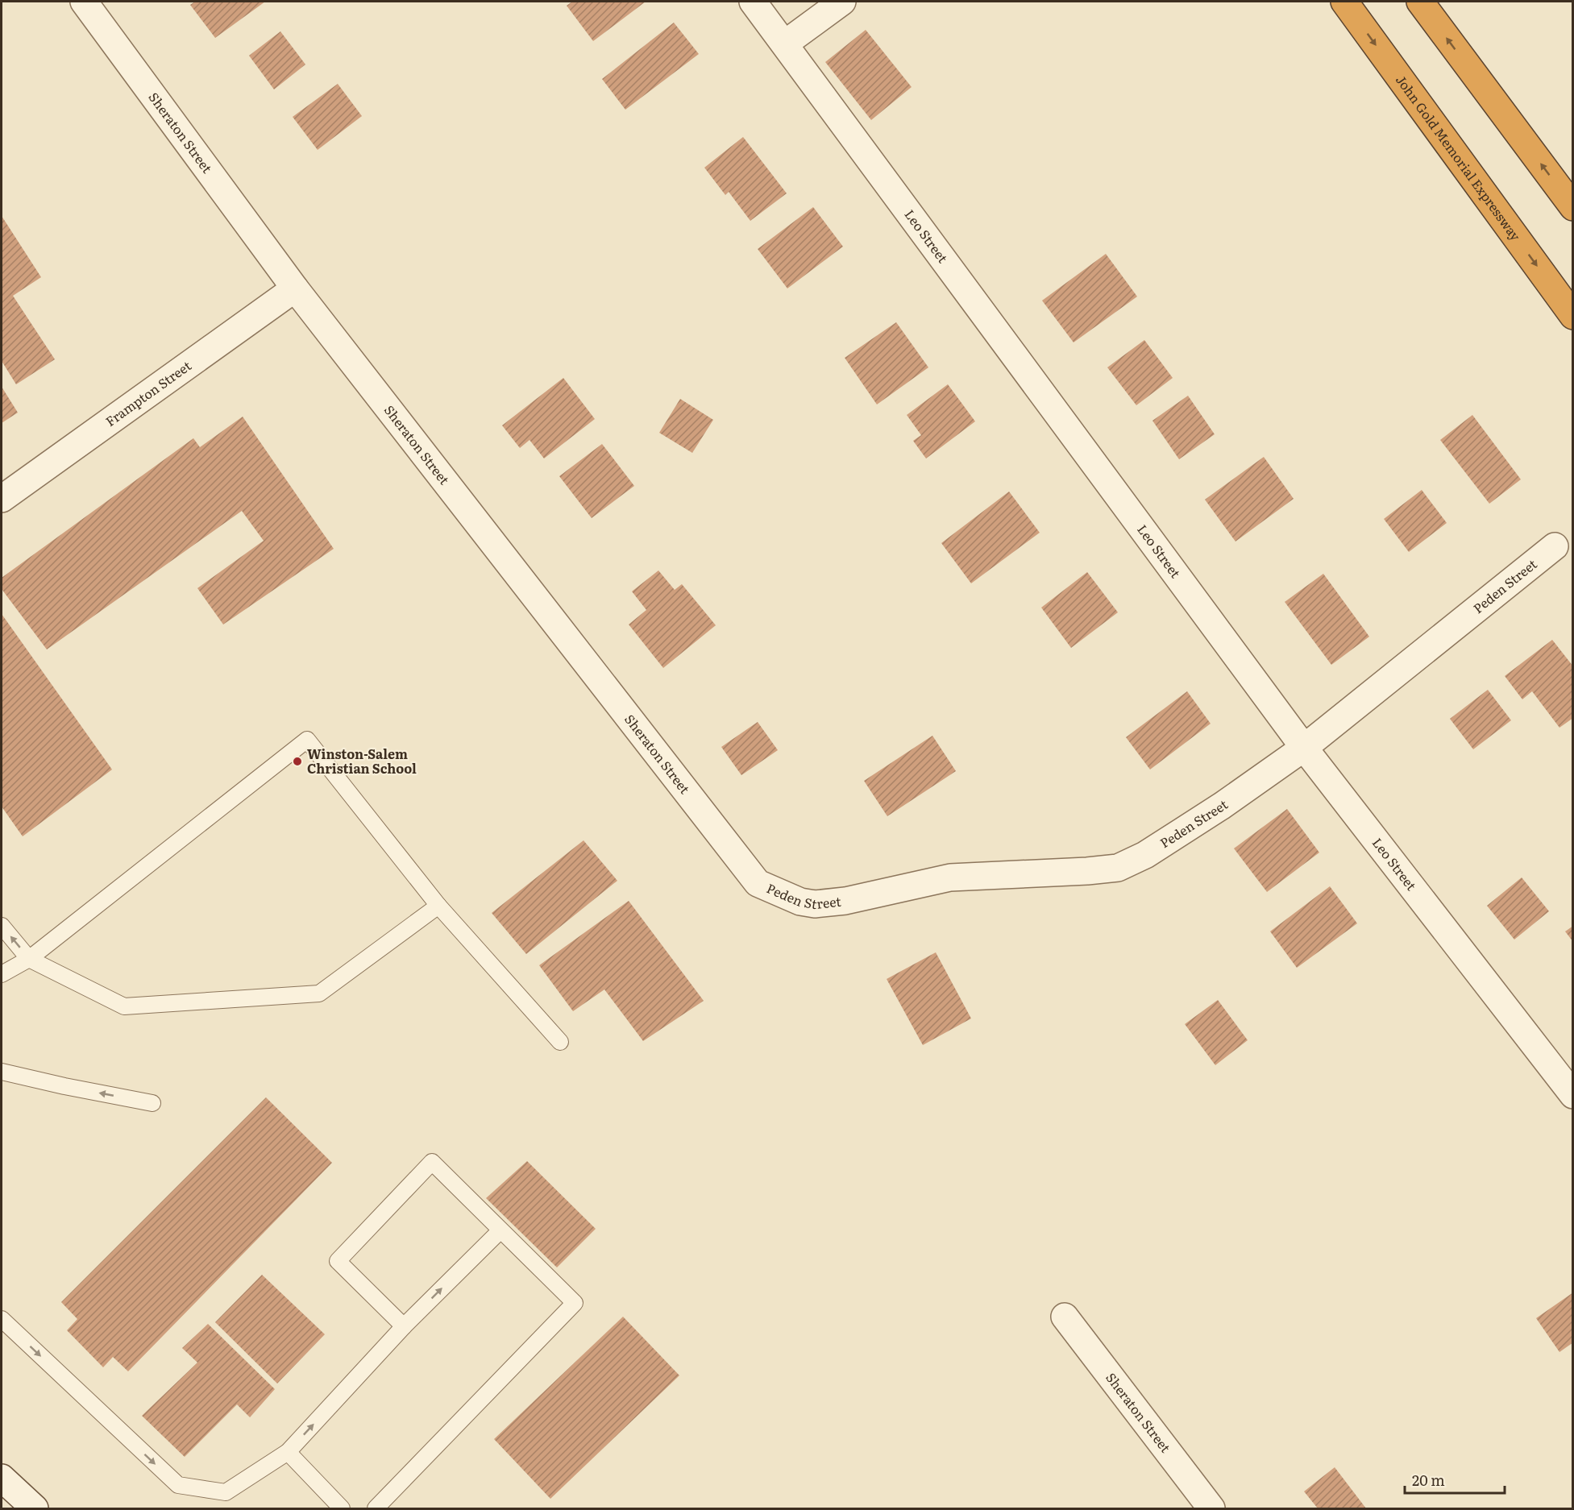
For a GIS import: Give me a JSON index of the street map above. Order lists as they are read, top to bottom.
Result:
{
  "streets": {
    "highway": ["John Gold Memorial Expressway"],
    "street": [
      "Sheraton Street",
      "Leo Street",
      "Frampton Street",
      "Peden Street"
    ]
  },
  "crossings": [
    ["Sheraton Street", "Frampton Street"],
    ["Sheraton Street", "Peden Street"],
    ["Leo Street", "Peden Street"]
  ],
  "places": ["Winston-Salem Christian School"],
  "scale_bar": "20 m"
}
